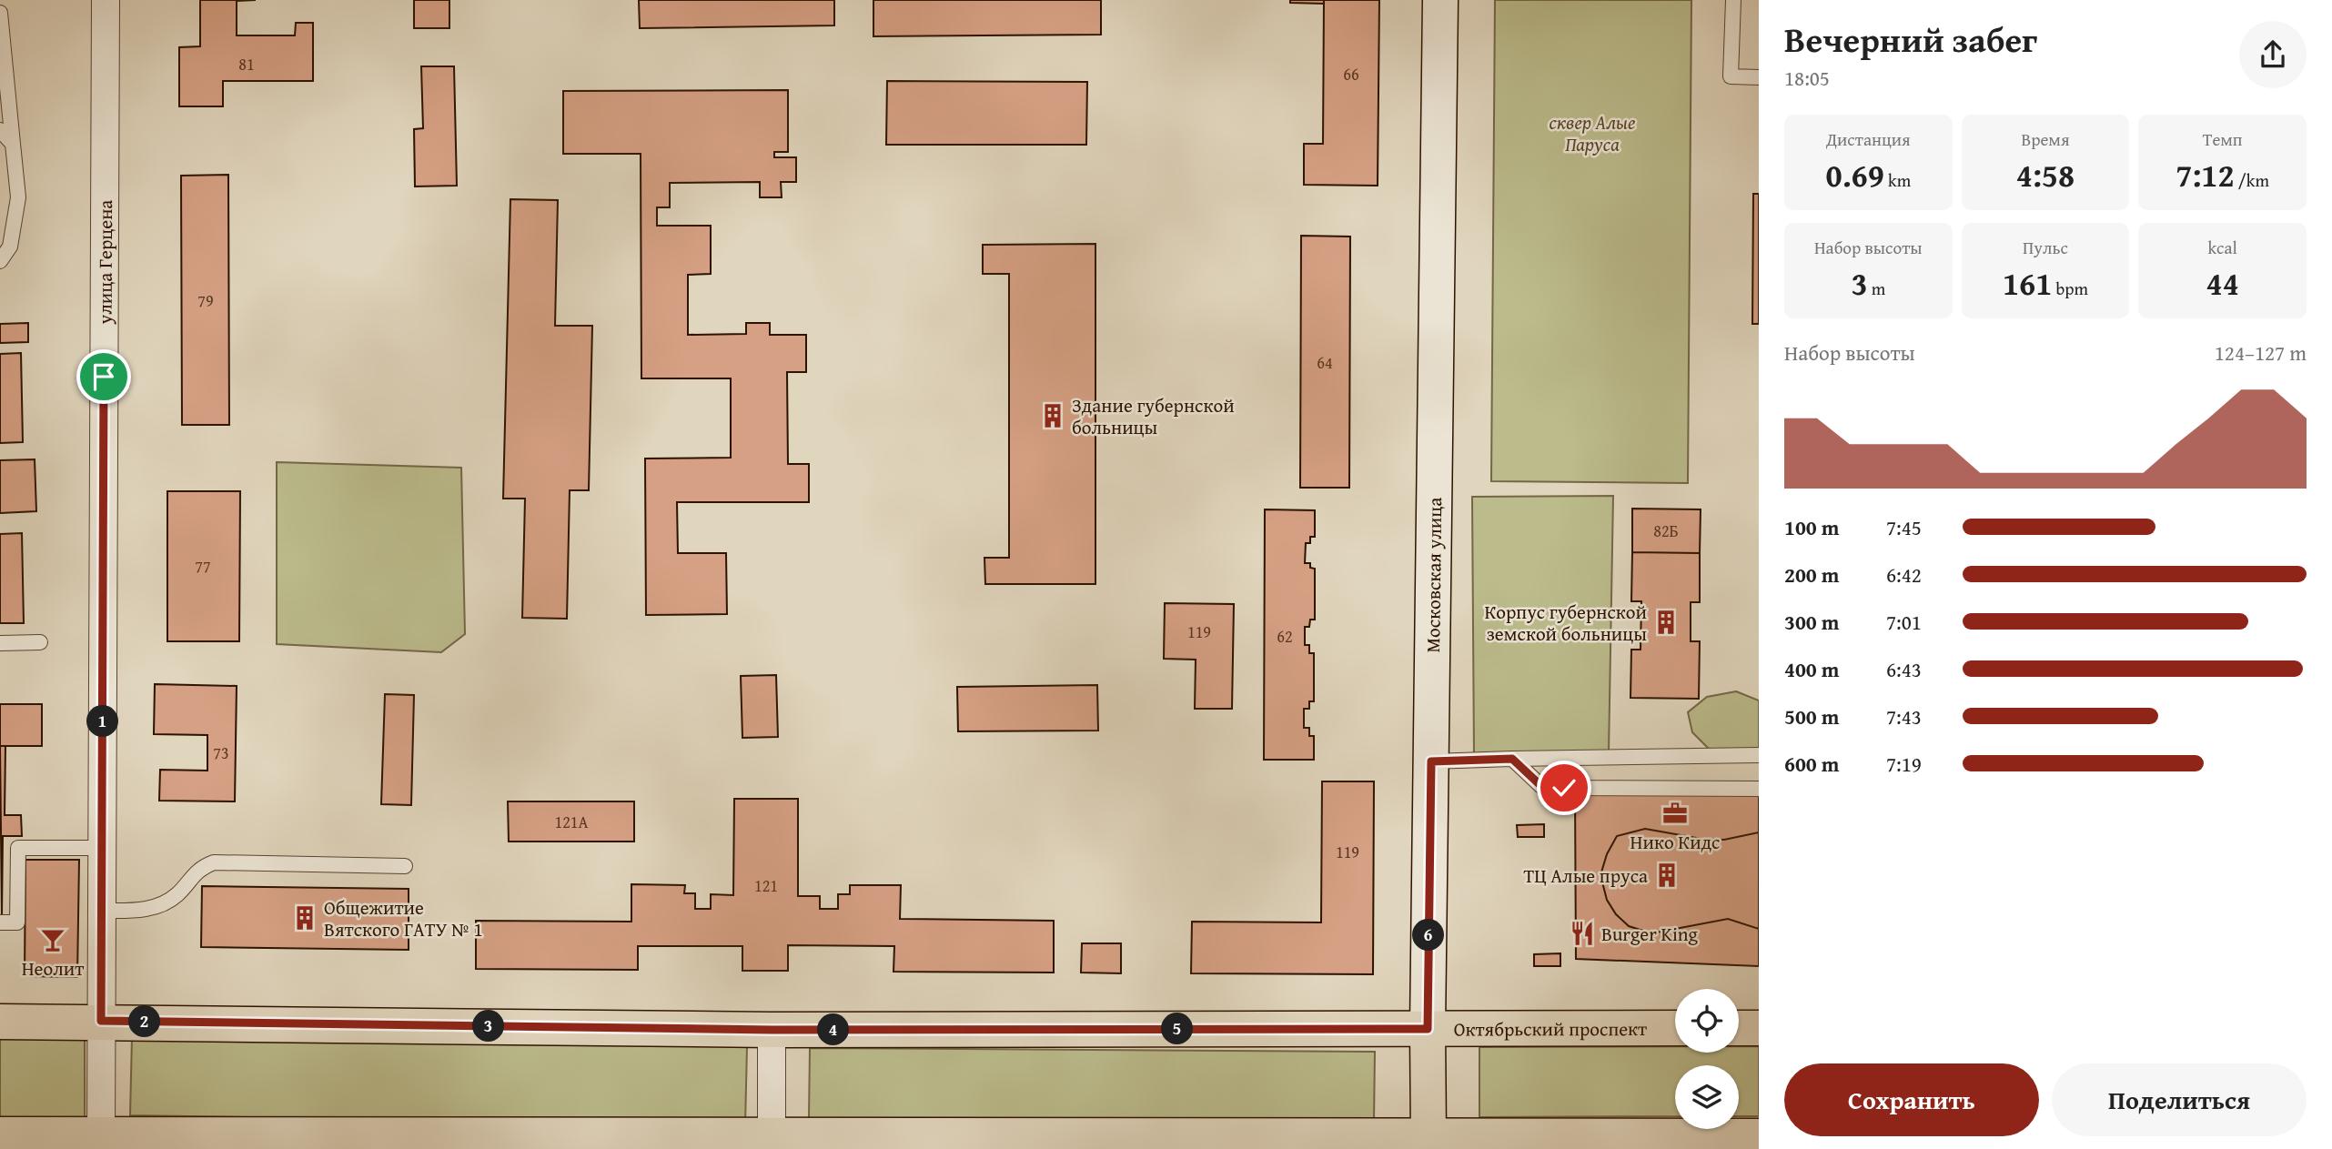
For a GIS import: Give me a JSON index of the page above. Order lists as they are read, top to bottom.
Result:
{
  "streets": {
    "main road": ["Московская улица", "Октябрьский проспект"],
    "street": ["улица Герцена"]
  },
  "crossings": [
    ["улица Герцена", "Октябрьский проспект"],
    ["Московская улица", "Октябрьский проспект"]
  ],
  "parks": ["сквер Алые Паруса"],
  "places": {
    "building": [
      "Здание губернской больницы",
      "Корпус губернской земской больницы",
      "ТЦ Алые пруса",
      "Общежитие Вятского ГАТУ № 1"
    ],
    "office": ["Нико Кидс"],
    "restaurant": ["Burger King"],
    "bar": ["Неолит"]
  },
  "house_numbers": [
    "81",
    "66",
    "79",
    "64",
    "82Б",
    "77",
    "119",
    "62",
    "73",
    "121А",
    "119",
    "121"
  ],
  "page": {
    "heading": ["Вечерний забег", "18:05"],
    "stats": [
      ["Дистанция", "0.69 km"],
      ["Время", "4:58"],
      ["Темп", "7:12 /km"],
      ["Набор высоты", "3 m"],
      ["Пульс", "161 bpm"],
      ["kcal", "44"]
    ],
    "chart": ["Набор высоты", "124–127 m"],
    "list": [
      {
        "name": "100 m",
        "note": "7:45"
      },
      {
        "name": "200 m",
        "note": "6:42"
      },
      {
        "name": "300 m",
        "note": "7:01"
      },
      {
        "name": "400 m",
        "note": "6:43"
      },
      {
        "name": "500 m",
        "note": "7:43"
      },
      {
        "name": "600 m",
        "note": "7:19"
      }
    ],
    "pins": [
      "1",
      "6",
      "2",
      "3",
      "5",
      "4"
    ],
    "buttons": ["Сохранить", "Поделиться"]
  }
}
